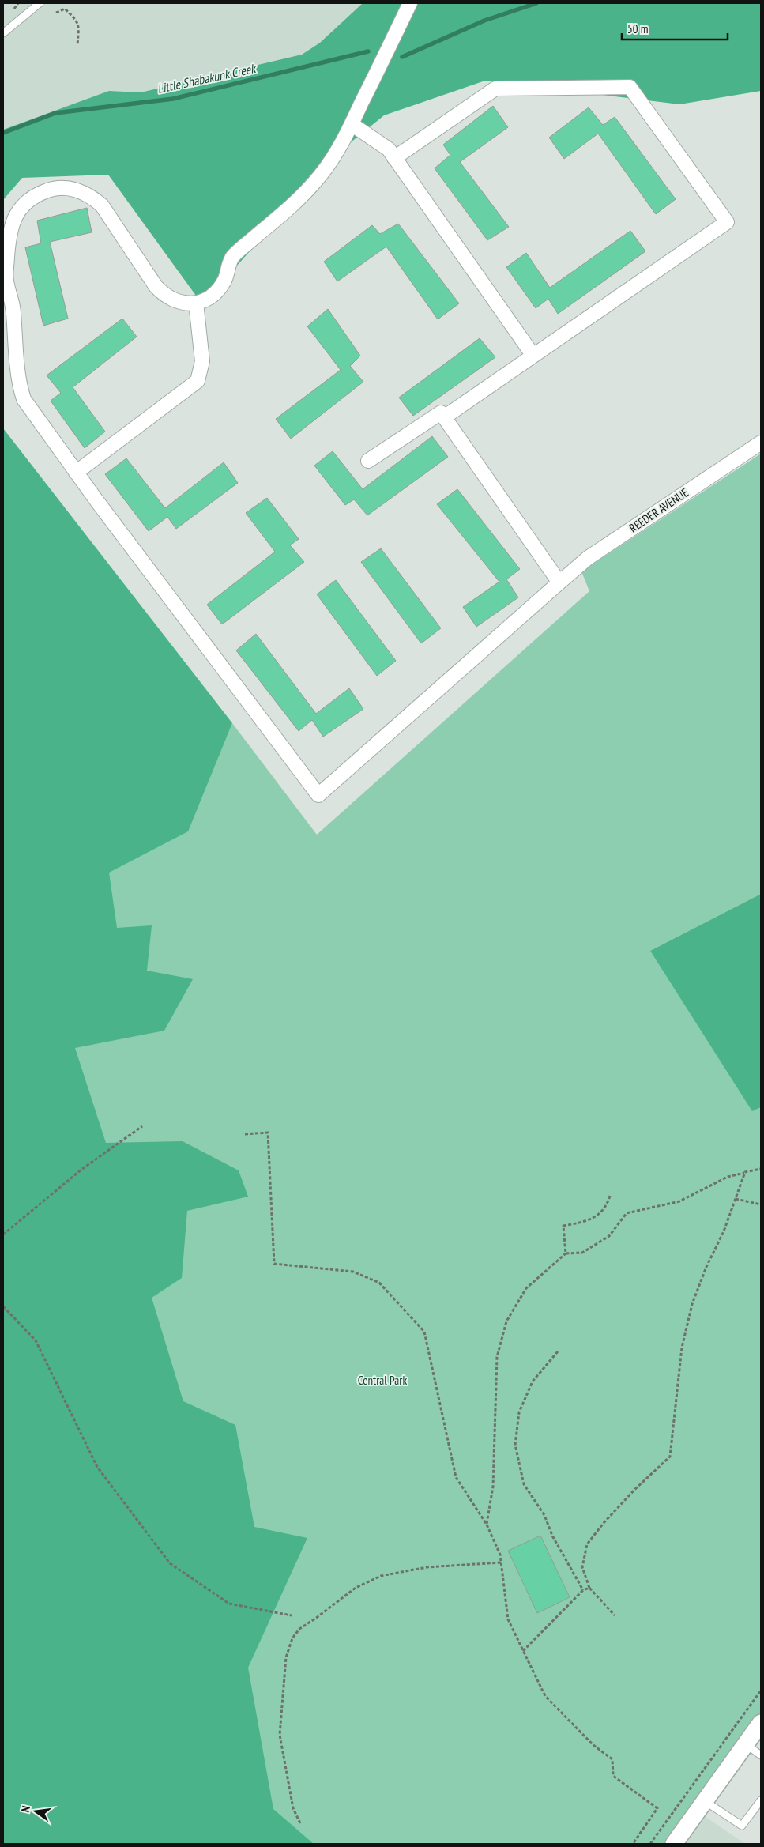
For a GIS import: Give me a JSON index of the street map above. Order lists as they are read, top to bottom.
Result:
{
  "streets": {
    "street": ["REEDER AVENUE"]
  },
  "water": ["Little Shabakunk Creek"],
  "parks": ["Central Park"],
  "scale_bar": "50 m",
  "north": "left"
}
